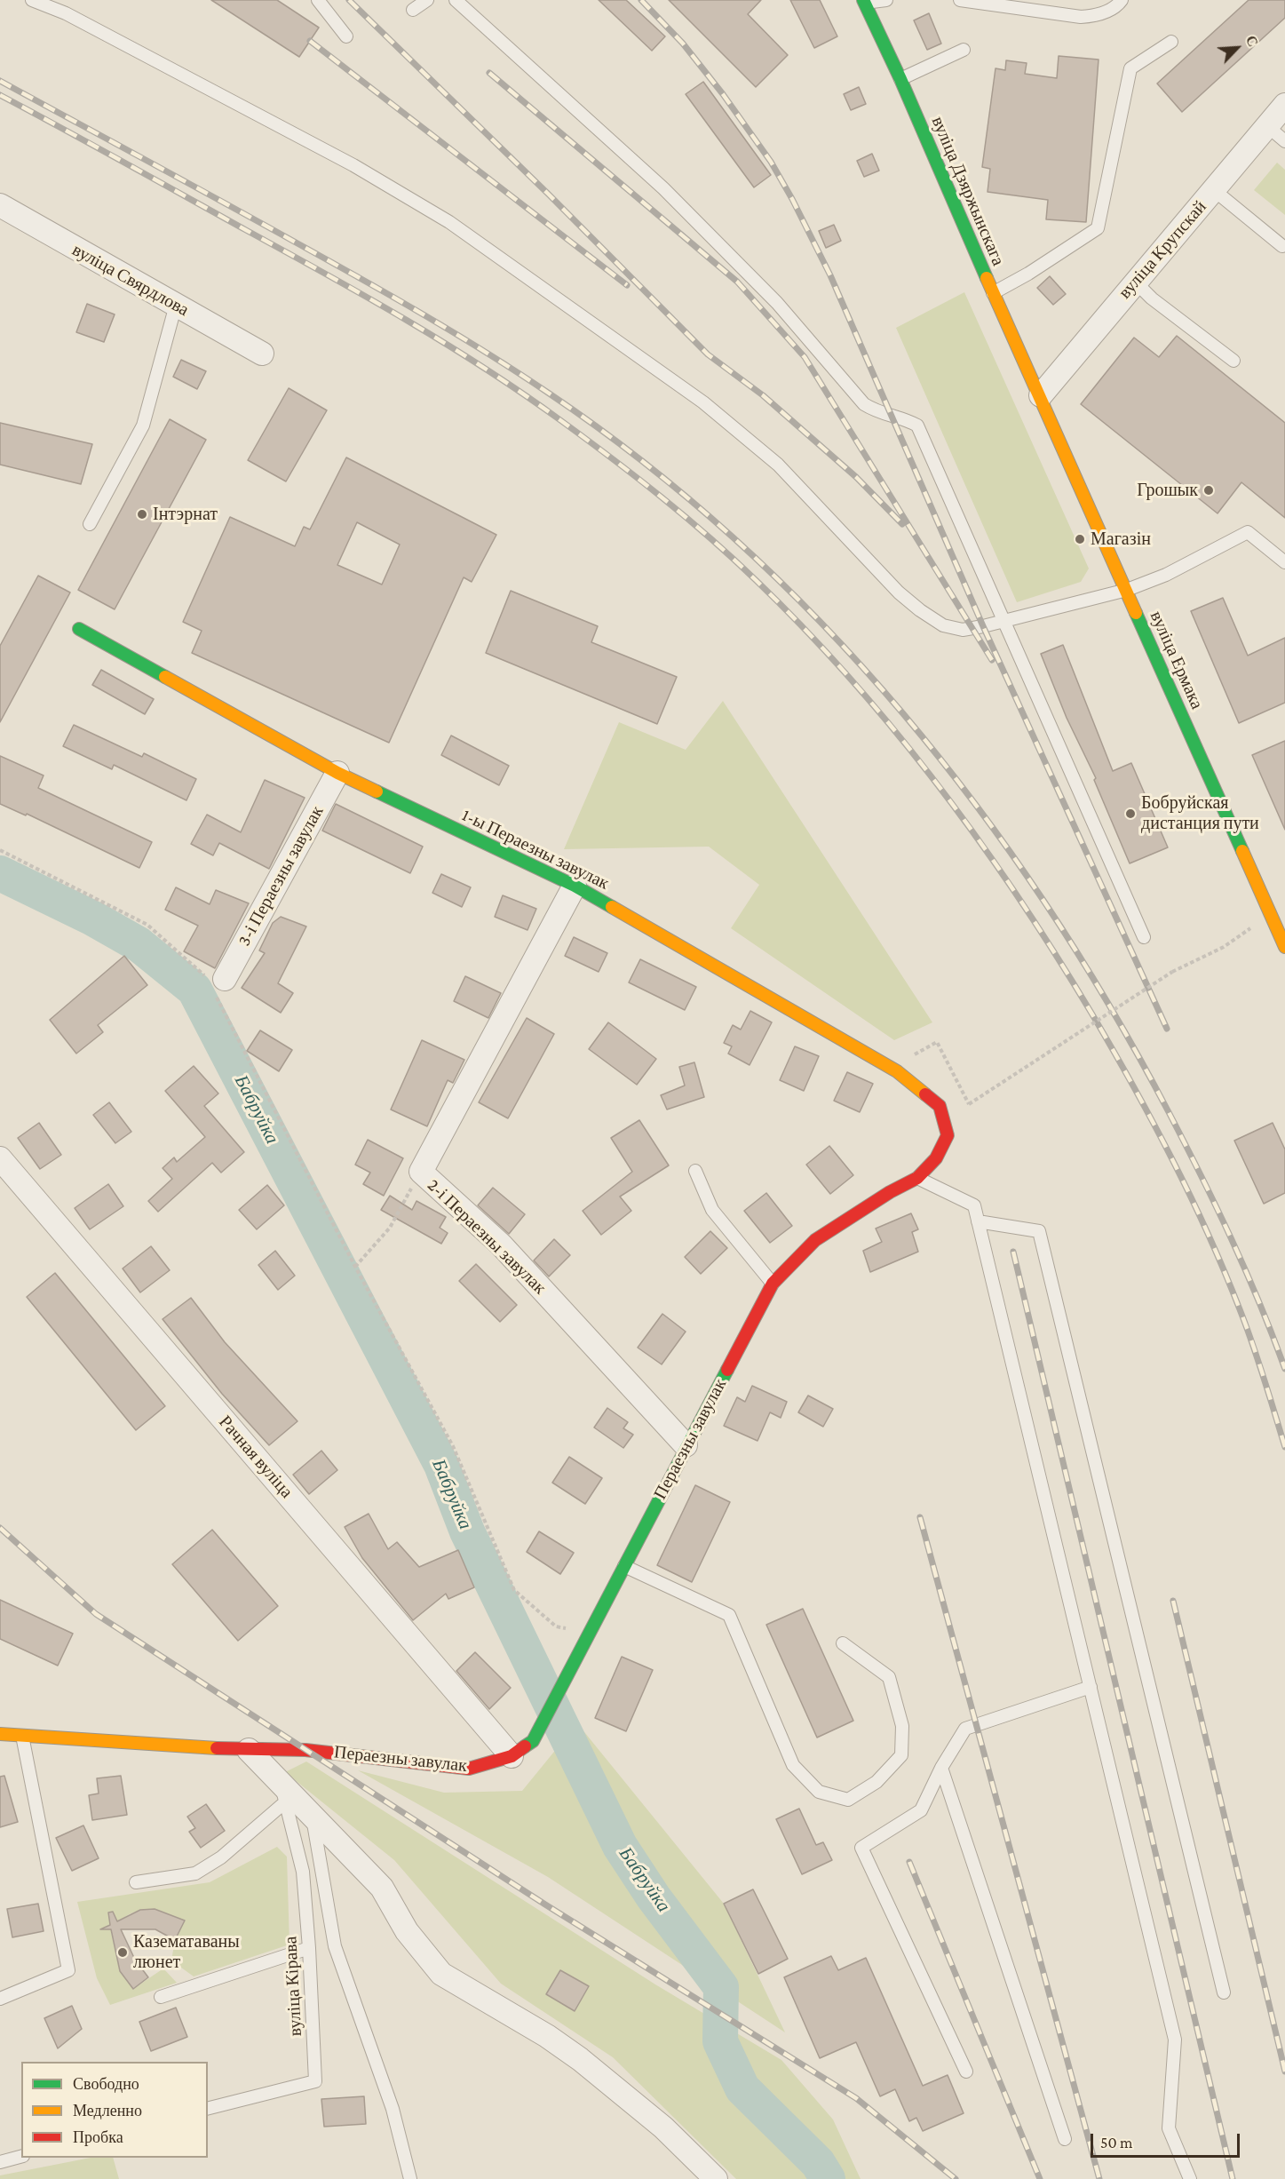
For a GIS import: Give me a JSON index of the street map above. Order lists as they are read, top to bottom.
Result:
{
  "streets": {
    "street": [
      "вуліца Дзяржынскага",
      "вуліца Крупскай",
      "вуліца Свярдлова",
      "вуліца Ермака",
      "1-ы Пераезны завулак",
      "3-і Пераезны завулак",
      "2-і Пераезны завулак",
      "Пераезны завулак",
      "Рачная вуліца"
    ],
    "lane": ["вуліца Кірава"]
  },
  "crossings": [
    ["вуліца Дзяржынскага", "вуліца Крупскай"],
    ["вуліца Дзяржынскага", "вуліца Ермака"],
    ["вуліца Крупскай", "вуліца Ермака"],
    ["1-ы Пераезны завулак", "3-і Пераезны завулак"],
    ["1-ы Пераезны завулак", "2-і Пераезны завулак"],
    ["1-ы Пераезны завулак", "Пераезны завулак"],
    ["2-і Пераезны завулак", "Пераезны завулак"],
    ["Пераезны завулак", "Рачная вуліца"]
  ],
  "water": ["Бабруйка"],
  "places": [
    "Грошык",
    "Інтэрнат",
    "Магазін",
    "Бобруйская дистанция пути",
    "Казематаваны люнет"
  ],
  "legend": ["Свободно", "Медленно", "Пробка"],
  "scale_bar": "50 m",
  "north": "top right"
}
